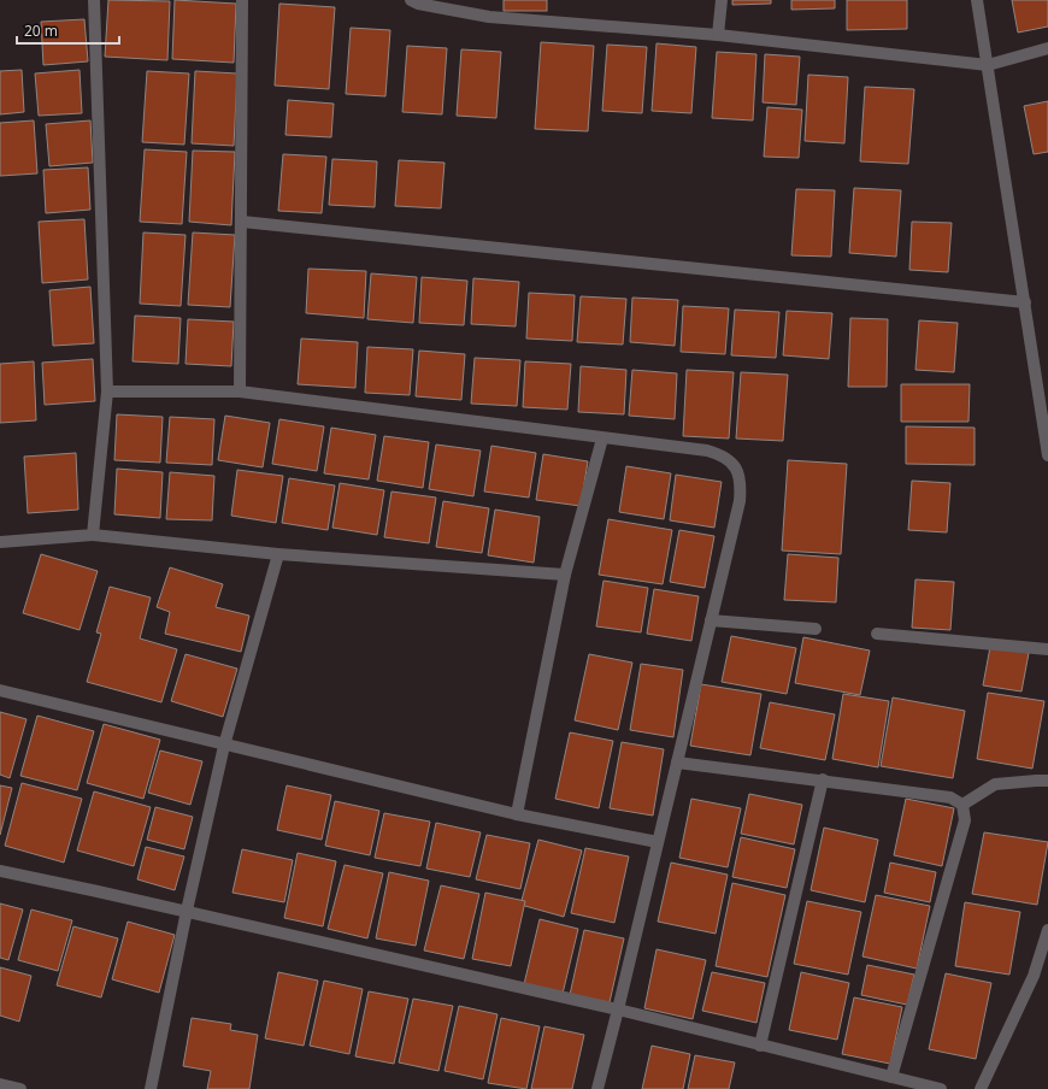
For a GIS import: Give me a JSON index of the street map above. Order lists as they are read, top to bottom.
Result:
{
  "scale_bar": "20 m"
}
